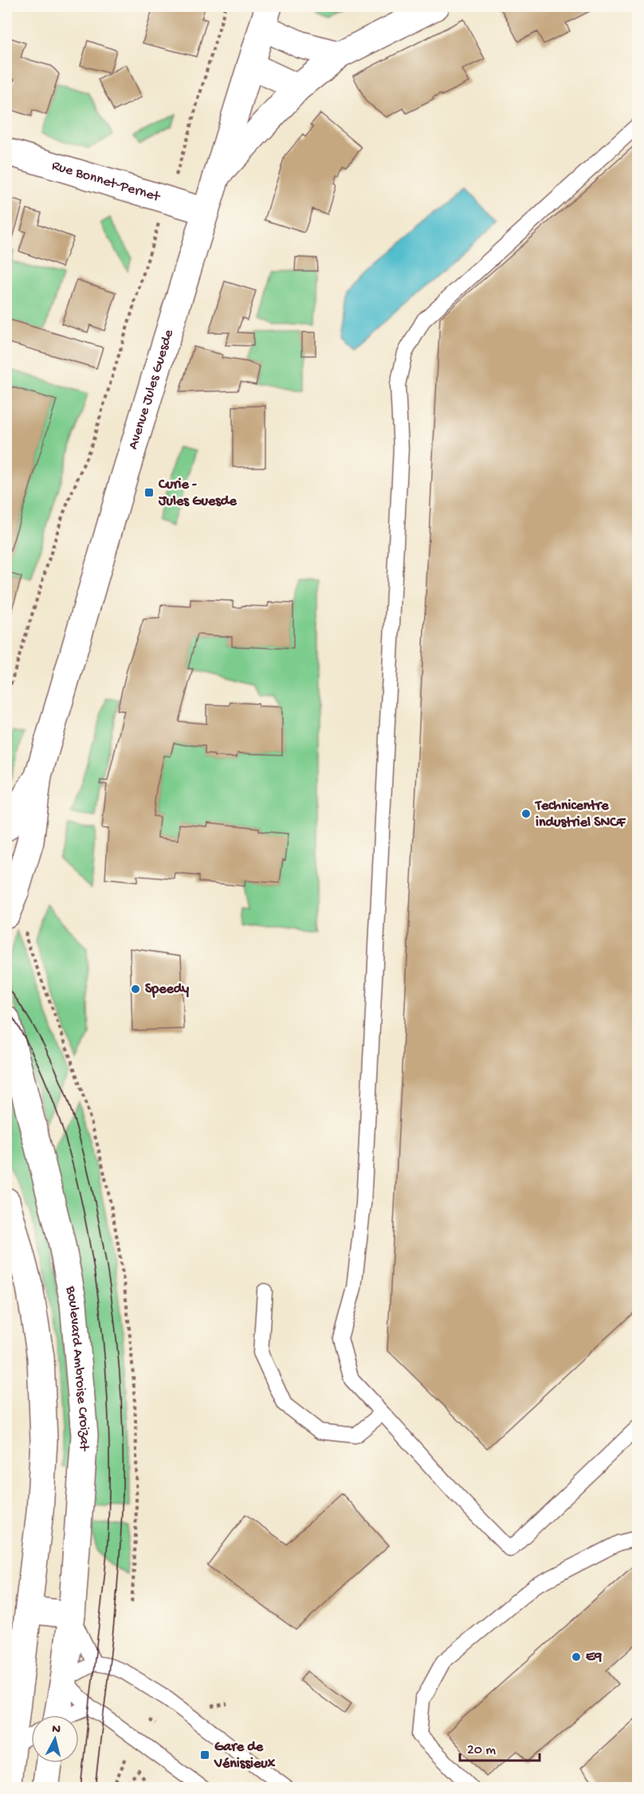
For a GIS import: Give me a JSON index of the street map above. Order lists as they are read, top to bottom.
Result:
{
  "streets": {
    "street": ["Rue Bonnet-Pernet", "Avenue Jules Guesde", "Boulevard Ambroise Croizat"]
  },
  "crossings": [
    ["Rue Bonnet-Pernet", "Avenue Jules Guesde"]
  ],
  "places": {
    "transit": ["Curie - Jules Guesde", "Gare de Vénissieux"],
    "other": ["Technicentre industriel SNCF", "Speedy", "E9"]
  },
  "scale_bar": "20 m",
  "north": "top"
}
